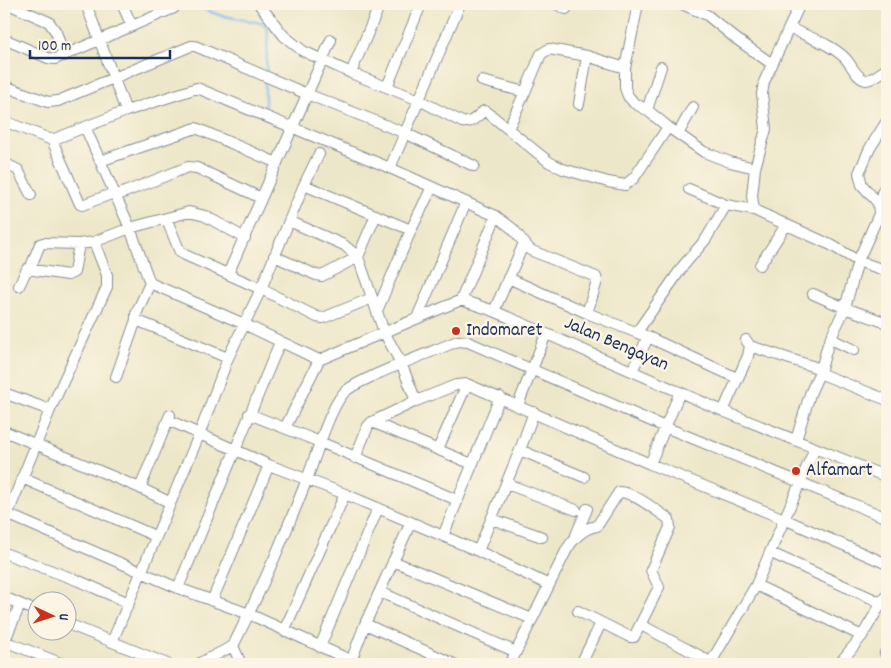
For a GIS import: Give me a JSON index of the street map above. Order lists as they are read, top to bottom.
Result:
{
  "streets": {
    "street": ["Jalan Bengayan"]
  },
  "places": ["Indomaret", "Alfamart"],
  "scale_bar": "100 m",
  "north": "right"
}
